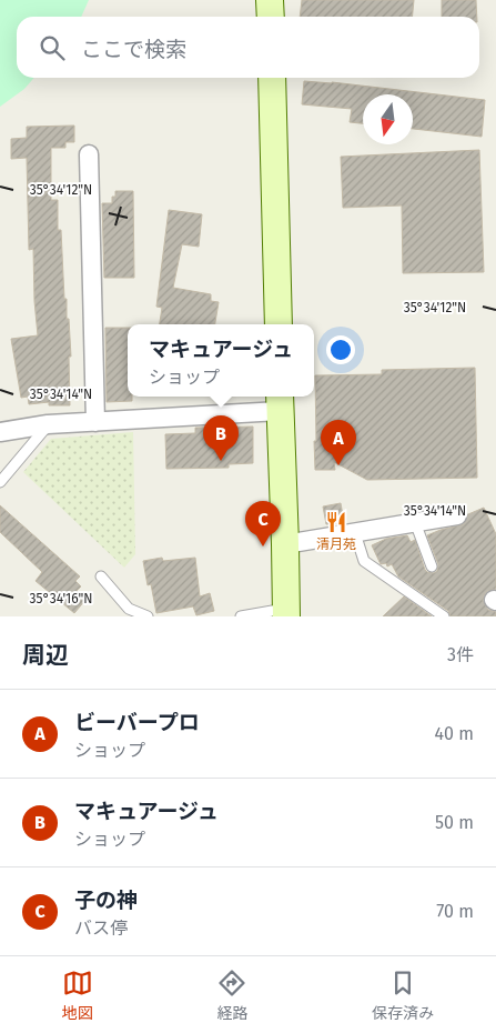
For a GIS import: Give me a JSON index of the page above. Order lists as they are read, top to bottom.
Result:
{
  "places": {
    "restaurant": ["清月苑"]
  },
  "north": "bottom",
  "page": {
    "search": "ここで検索",
    "popup": ["マキュアージュ", "ショップ"],
    "pins": ["B", "A", "C"],
    "heading": ["周辺", "3件"],
    "list": [
      {
        "mark": "A",
        "name": "ビーバープロ",
        "note": "ショップ",
        "value": "40 m"
      },
      {
        "mark": "B",
        "name": "マキュアージュ",
        "note": "ショップ",
        "value": "50 m"
      },
      {
        "mark": "C",
        "name": "子の神",
        "note": "バス停",
        "value": "70 m"
      }
    ],
    "nav": ["地図", "経路", "保存済み"]
  },
  "coordinates": ["35°34'12\"N", "35°34'14\"N", "35°34'16\"N"]
}
